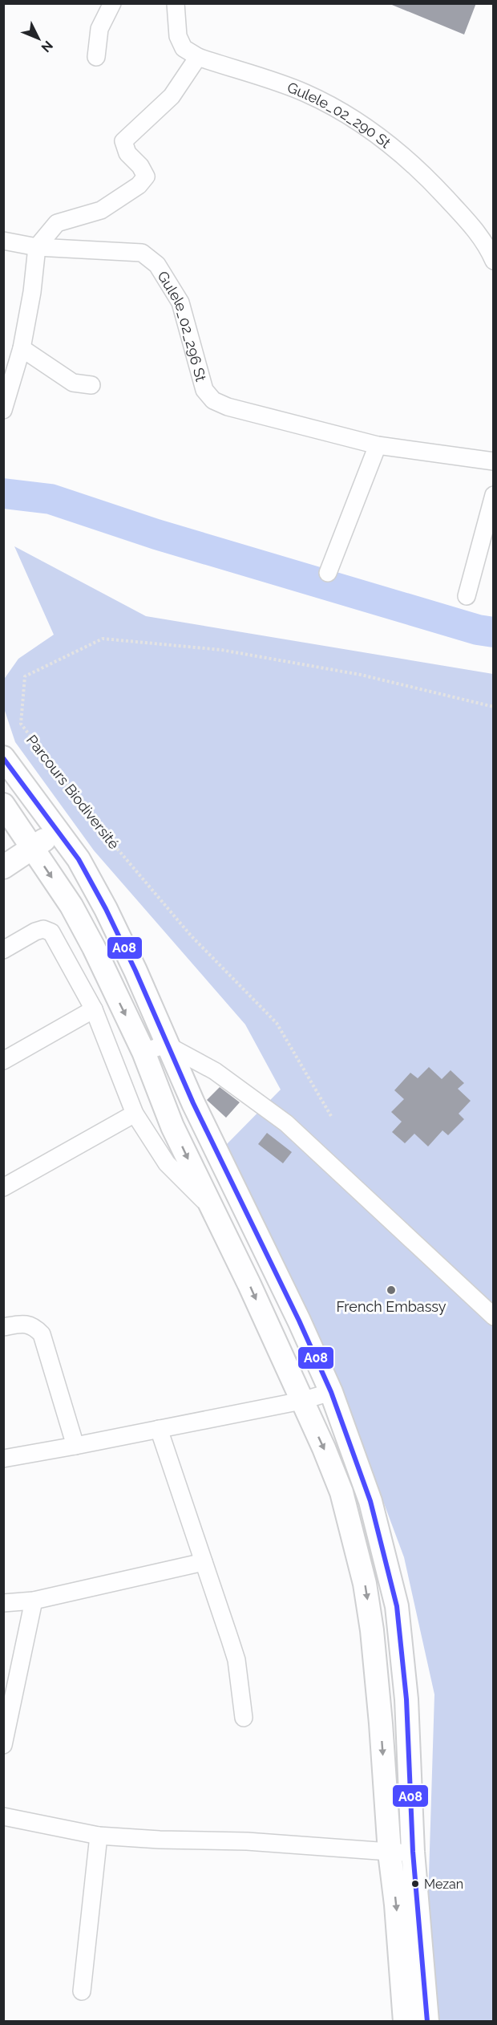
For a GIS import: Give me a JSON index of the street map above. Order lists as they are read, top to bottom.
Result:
{
  "streets": {
    "street": ["Gulele_02_290 St", "Gulele_02_296 St"],
    "path": ["Parcours Biodiversité"]
  },
  "places": ["French Embassy", "Mezan"],
  "lines": ["transit line A08"],
  "north": "bottom right"
}
